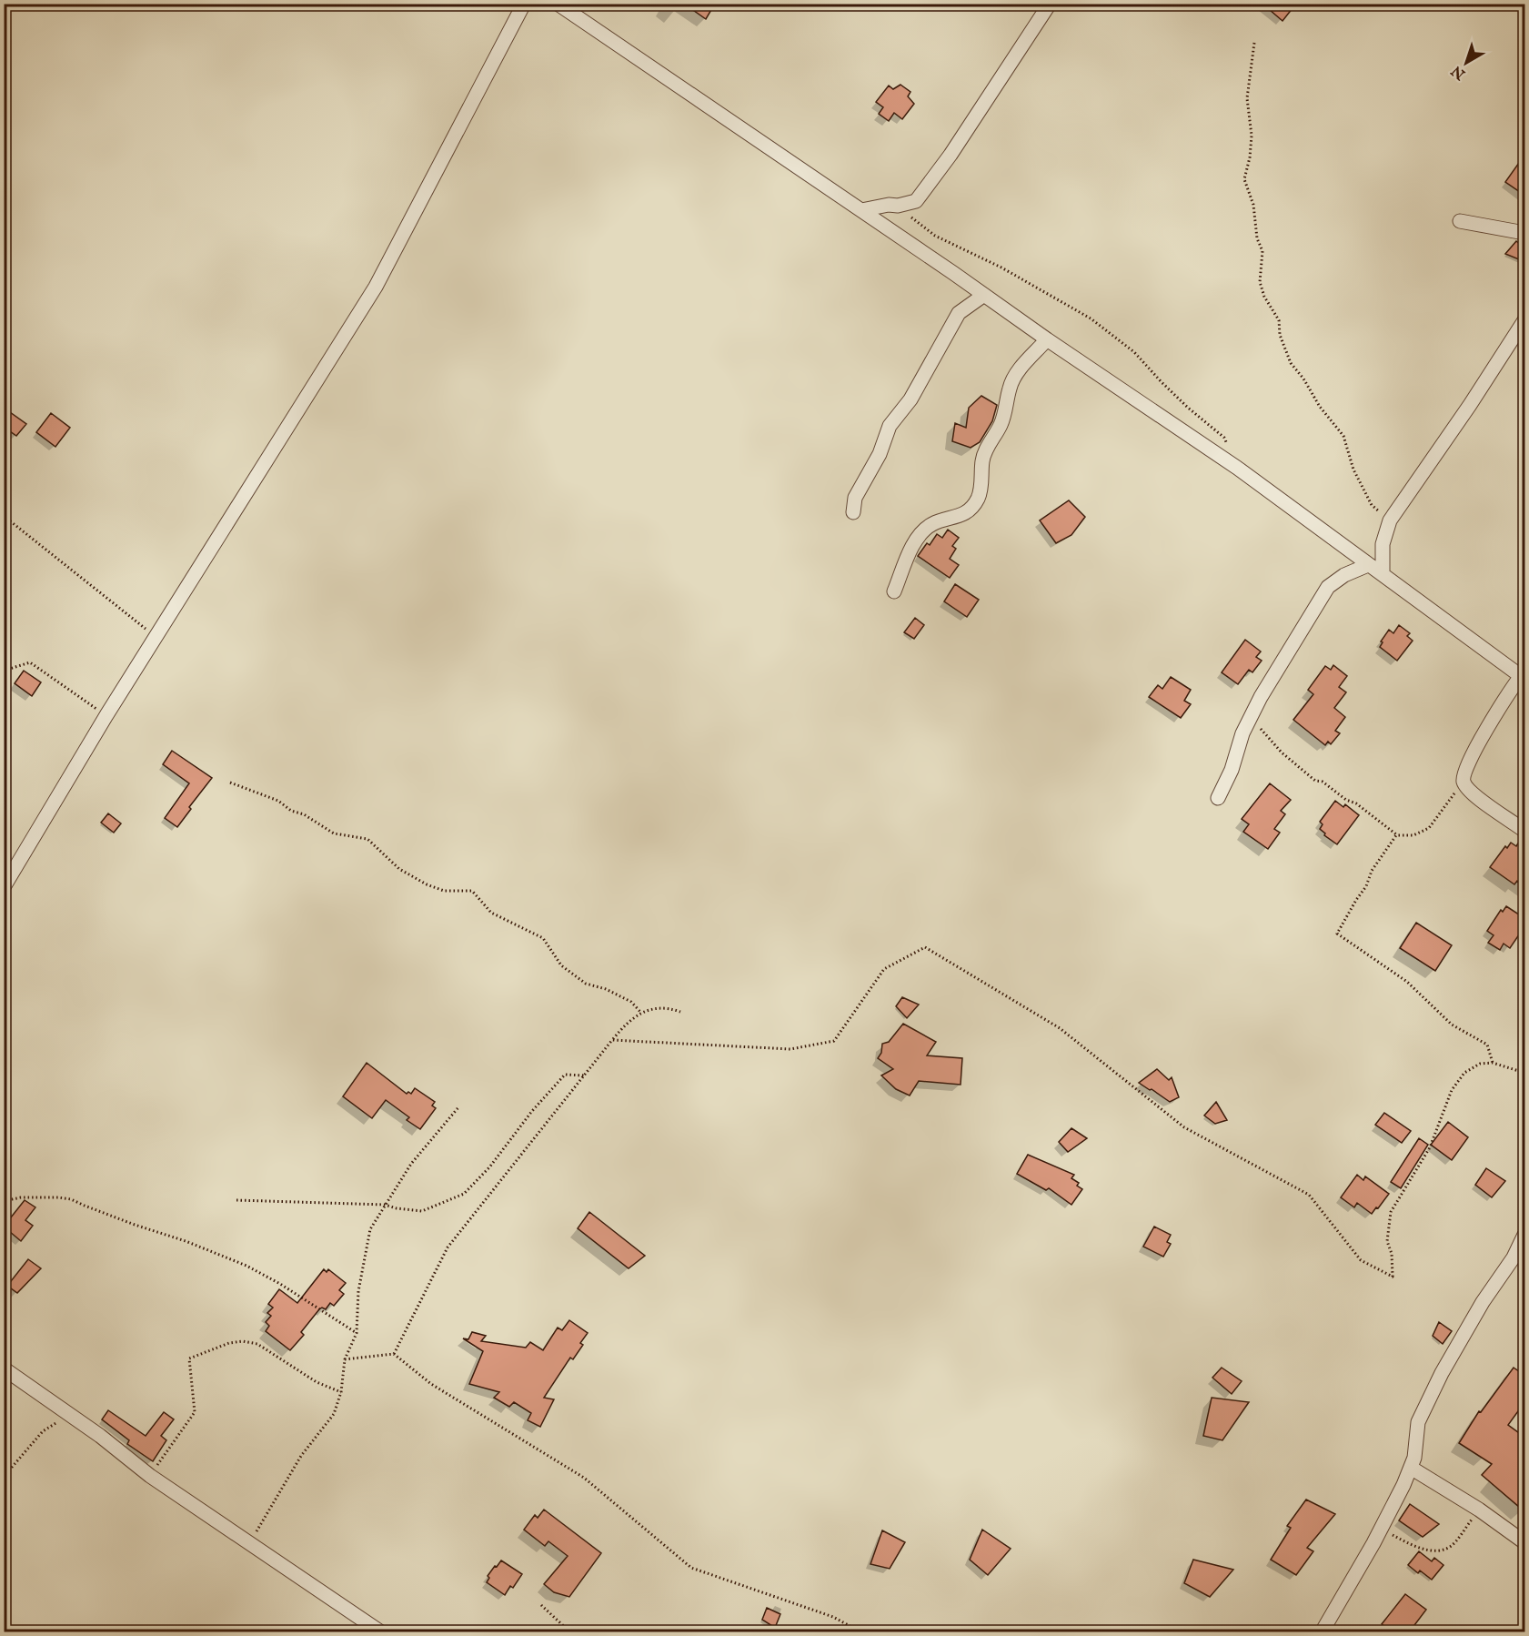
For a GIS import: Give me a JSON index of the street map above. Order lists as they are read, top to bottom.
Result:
{
  "north": "bottom left"
}
